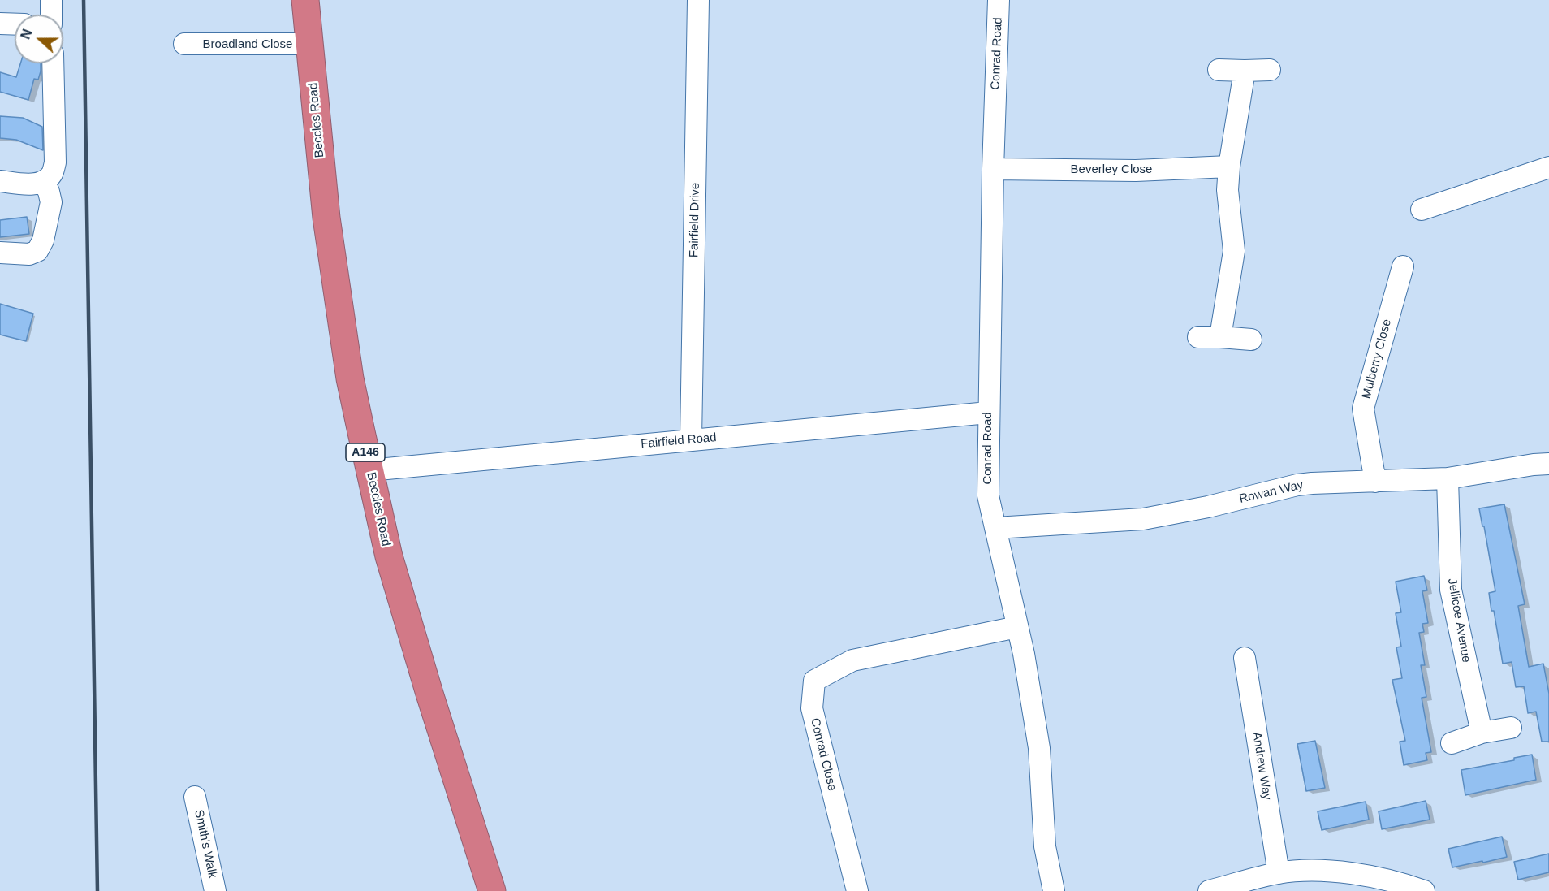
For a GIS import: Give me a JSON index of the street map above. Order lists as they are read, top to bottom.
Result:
{
  "streets": {
    "highway": ["Beccles Road", "A146"],
    "street": [
      "Broadland Close",
      "Conrad Road",
      "Beverley Close",
      "Fairfield Drive",
      "Mulberry Close",
      "Fairfield Road",
      "Rowan Way",
      "Jellicoe Avenue",
      "Conrad Close",
      "Andrew Way",
      "Smith's Walk"
    ]
  },
  "crossings": [
    ["Broadland Close", "Beccles Road"],
    ["Conrad Road", "Beverley Close"],
    ["Conrad Road", "Fairfield Road"],
    ["Conrad Road", "Rowan Way"],
    ["Conrad Road", "Conrad Close"],
    ["Beccles Road", "Fairfield Road"],
    ["Fairfield Drive", "Fairfield Road"],
    ["Mulberry Close", "Rowan Way"],
    ["Rowan Way", "Jellicoe Avenue"]
  ],
  "north": "left"
}
